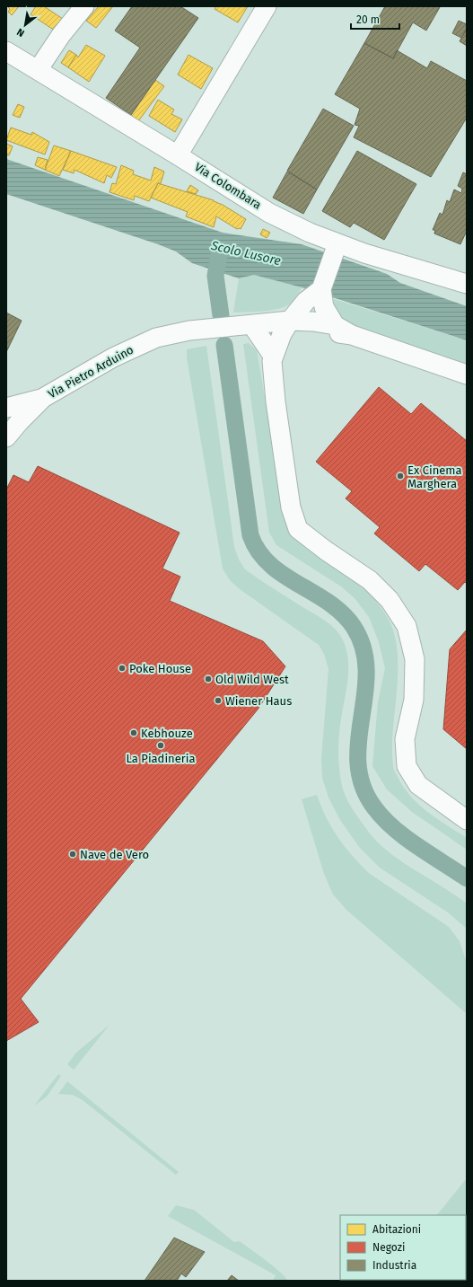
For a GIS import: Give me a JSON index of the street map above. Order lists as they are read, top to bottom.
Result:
{
  "streets": {
    "street": ["Via Colombara", "Via Pietro Arduino"]
  },
  "water": ["Scolo Lusore"],
  "places": [
    "Ex Cinema Marghera",
    "Poke House",
    "Old Wild West",
    "Wiener Haus",
    "Kebhouze",
    "La Piadineria",
    "Nave de Vero"
  ],
  "legend": ["Abitazioni", "Negozi", "Industria"],
  "scale_bar": "20 m",
  "north": "bottom left"
}
